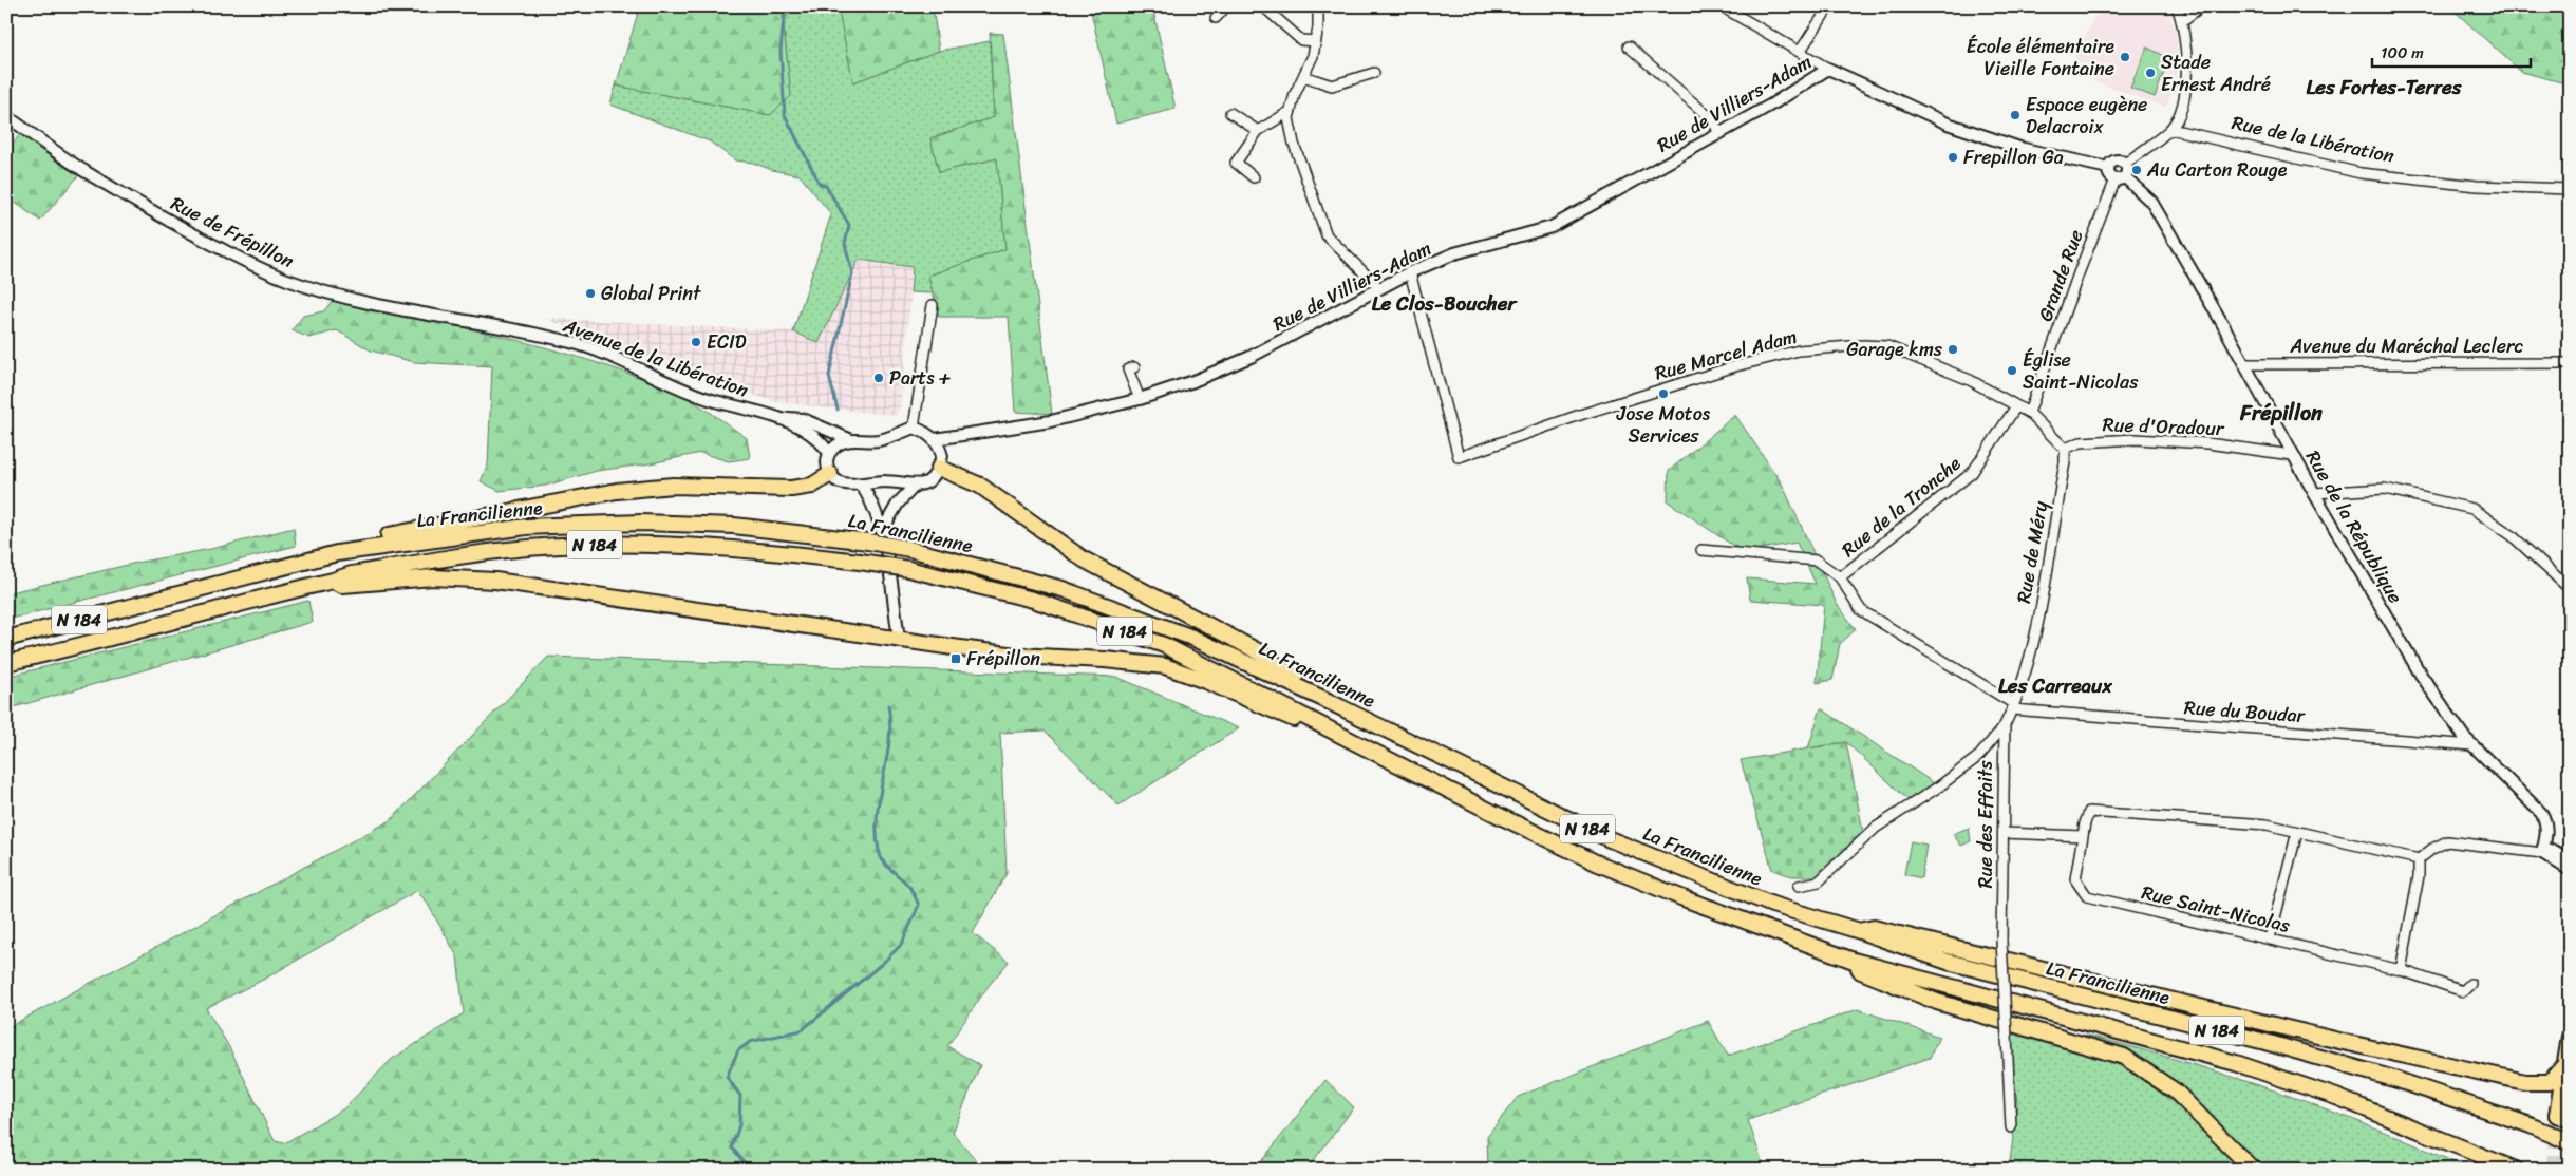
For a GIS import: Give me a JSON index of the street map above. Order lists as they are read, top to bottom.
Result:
{
  "streets": {
    "main road": ["La Francilienne", "N 184"],
    "street": [
      "Rue de Villiers-Adam",
      "Rue de la Libération",
      "Rue de Frépillon",
      "Grande Rue",
      "Avenue du Maréchal Leclerc",
      "Rue Marcel Adam",
      "Avenue de la Libération",
      "Rue d'Oradour",
      "Rue de la Tronche",
      "Rue de la République",
      "Rue de Méry",
      "Rue du Boudar",
      "Rue des Effaits",
      "Rue Saint-Nicolas"
    ]
  },
  "crossings": [
    ["Rue de Villiers-Adam", "Rue Marcel Adam"],
    ["Rue de Frépillon", "Avenue de la Libération"],
    ["Grande Rue", "Rue Marcel Adam"],
    ["Grande Rue", "Rue de la République"],
    ["Avenue du Maréchal Leclerc", "Rue de la République"],
    ["Rue Marcel Adam", "Rue de la Tronche"],
    ["Rue d'Oradour", "Rue de la République"],
    ["Rue d'Oradour", "Rue de Méry"],
    ["Rue de la République", "Rue du Boudar"],
    ["Rue de Méry", "Rue du Boudar"],
    ["Rue de Méry", "Rue des Effaits"],
    ["Rue du Boudar", "Rue des Effaits"]
  ],
  "districts": [
    "Les Fortes-Terres",
    "Le Clos-Boucher",
    "Frépillon",
    "Les Carreaux"
  ],
  "places": {
    "other": [
      "École élémentaire Vieille Fontaine",
      "Stade Ernest André",
      "Espace eugène Delacroix",
      "Frepillon Ga",
      "Au Carton Rouge",
      "Global Print",
      "ECID",
      "Garage kms",
      "Église Saint-Nicolas",
      "Parts +",
      "Jose Motos Services"
    ],
    "transit": ["Frépillon"]
  },
  "scale_bar": "100 m"
}
